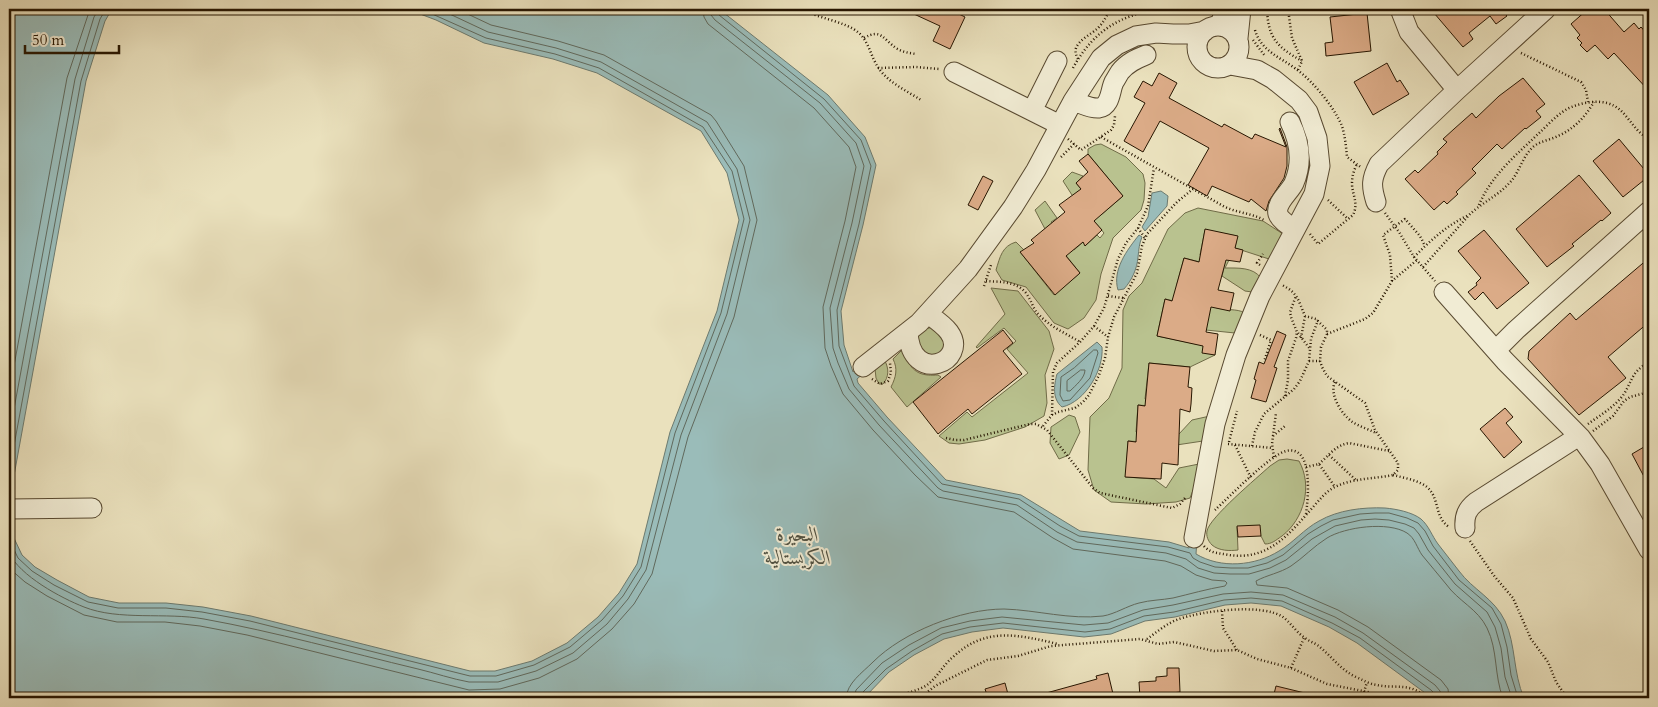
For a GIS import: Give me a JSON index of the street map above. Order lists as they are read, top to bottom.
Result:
{
  "water": ["البحيرة الكريستالية"],
  "scale_bar": "50 m"
}
